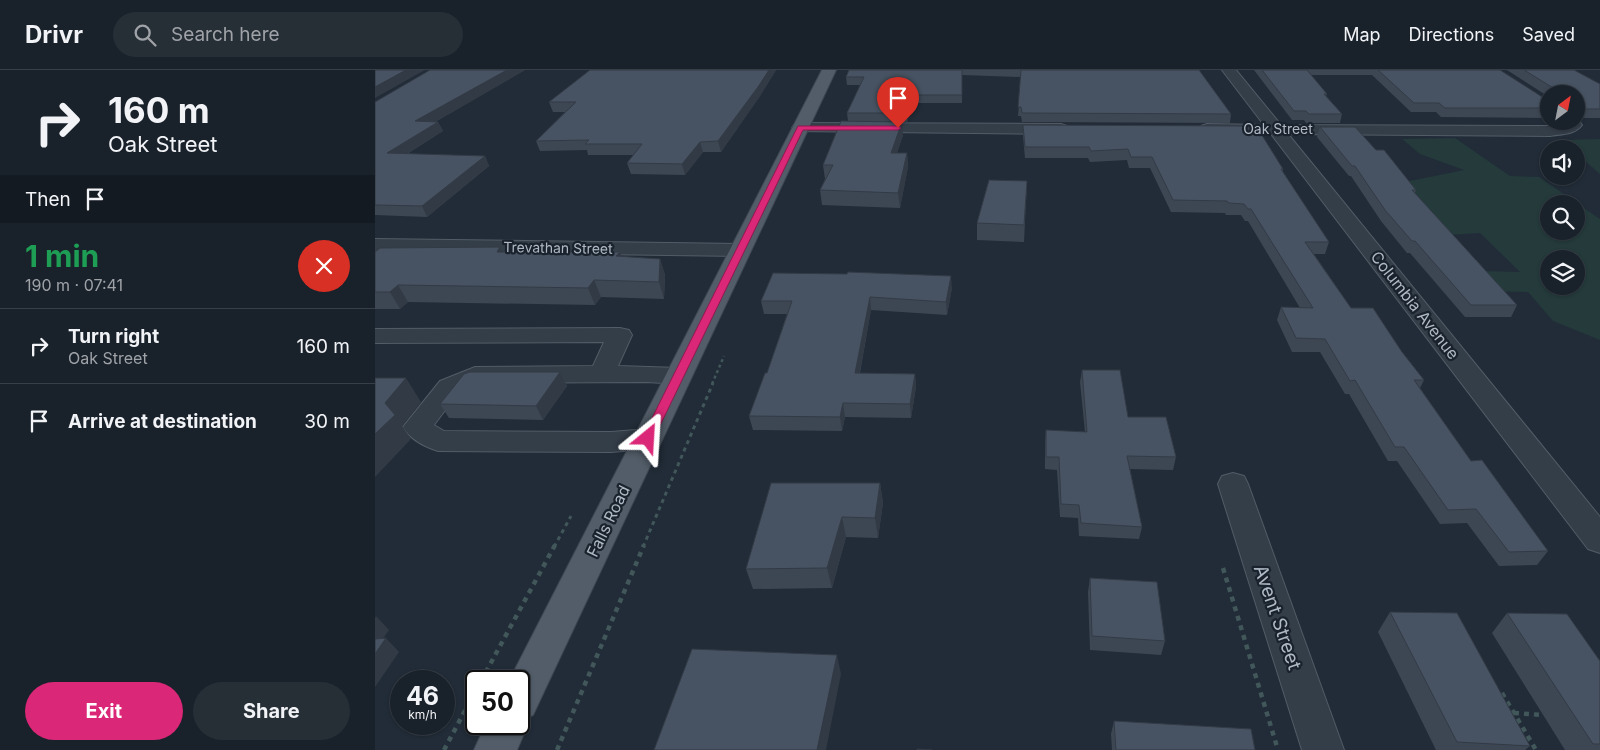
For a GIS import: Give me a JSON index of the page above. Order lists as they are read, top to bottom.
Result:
{
  "streets": {
    "main road": ["Falls Road"],
    "street": [
      "Oak Street",
      "Trevathan Street",
      "Columbia Avenue",
      "Avent Street"
    ]
  },
  "crossings": [
    ["Oak Street", "Columbia Avenue"],
    ["Trevathan Street", "Falls Road"]
  ],
  "north": "top right",
  "page": {
    "header": "Drivr",
    "search": "Search here",
    "nav": ["Map", "Directions", "Saved"],
    "turn": ["160 m", "Oak Street"],
    "then": "Then",
    "heading": ["1 min", "190 m · 07:41"],
    "list": [
      {
        "name": "Turn right",
        "note": "Oak Street",
        "value": "160 m"
      },
      {
        "name": "Arrive at destination",
        "value": "30 m"
      }
    ],
    "speed": "46 km/h",
    "limit": "50",
    "buttons": ["Exit", "Share"]
  }
}
